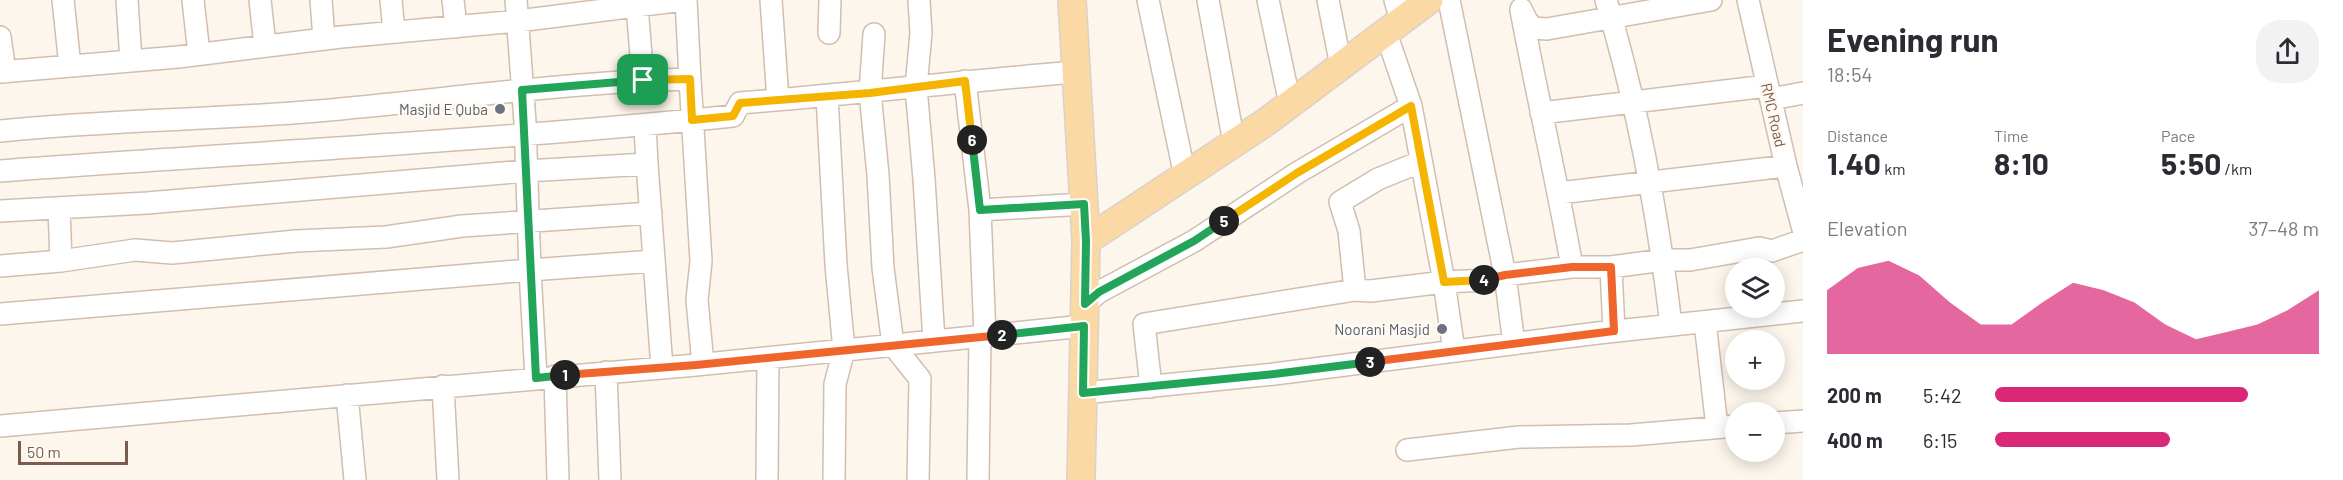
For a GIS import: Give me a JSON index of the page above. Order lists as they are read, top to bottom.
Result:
{
  "streets": {
    "street": ["RMC Road"]
  },
  "places": ["Masjid E Quba", "Noorani Masjid"],
  "scale_bar": "50 m",
  "page": {
    "heading": ["Evening run", "18:54"],
    "stats": [
      ["Distance", "1.40 km"],
      ["Time", "8:10"],
      ["Pace", "5:50 /km"]
    ],
    "pins": [
      "6",
      "5",
      "4",
      "2",
      "3",
      "1"
    ],
    "chart": ["Elevation", "37–48 m"],
    "map_buttons": ["+", "−"],
    "list": [
      {
        "name": "200 m",
        "note": "5:42"
      },
      {
        "name": "400 m",
        "note": "6:15"
      }
    ],
    "scale": "50 m"
  }
}
